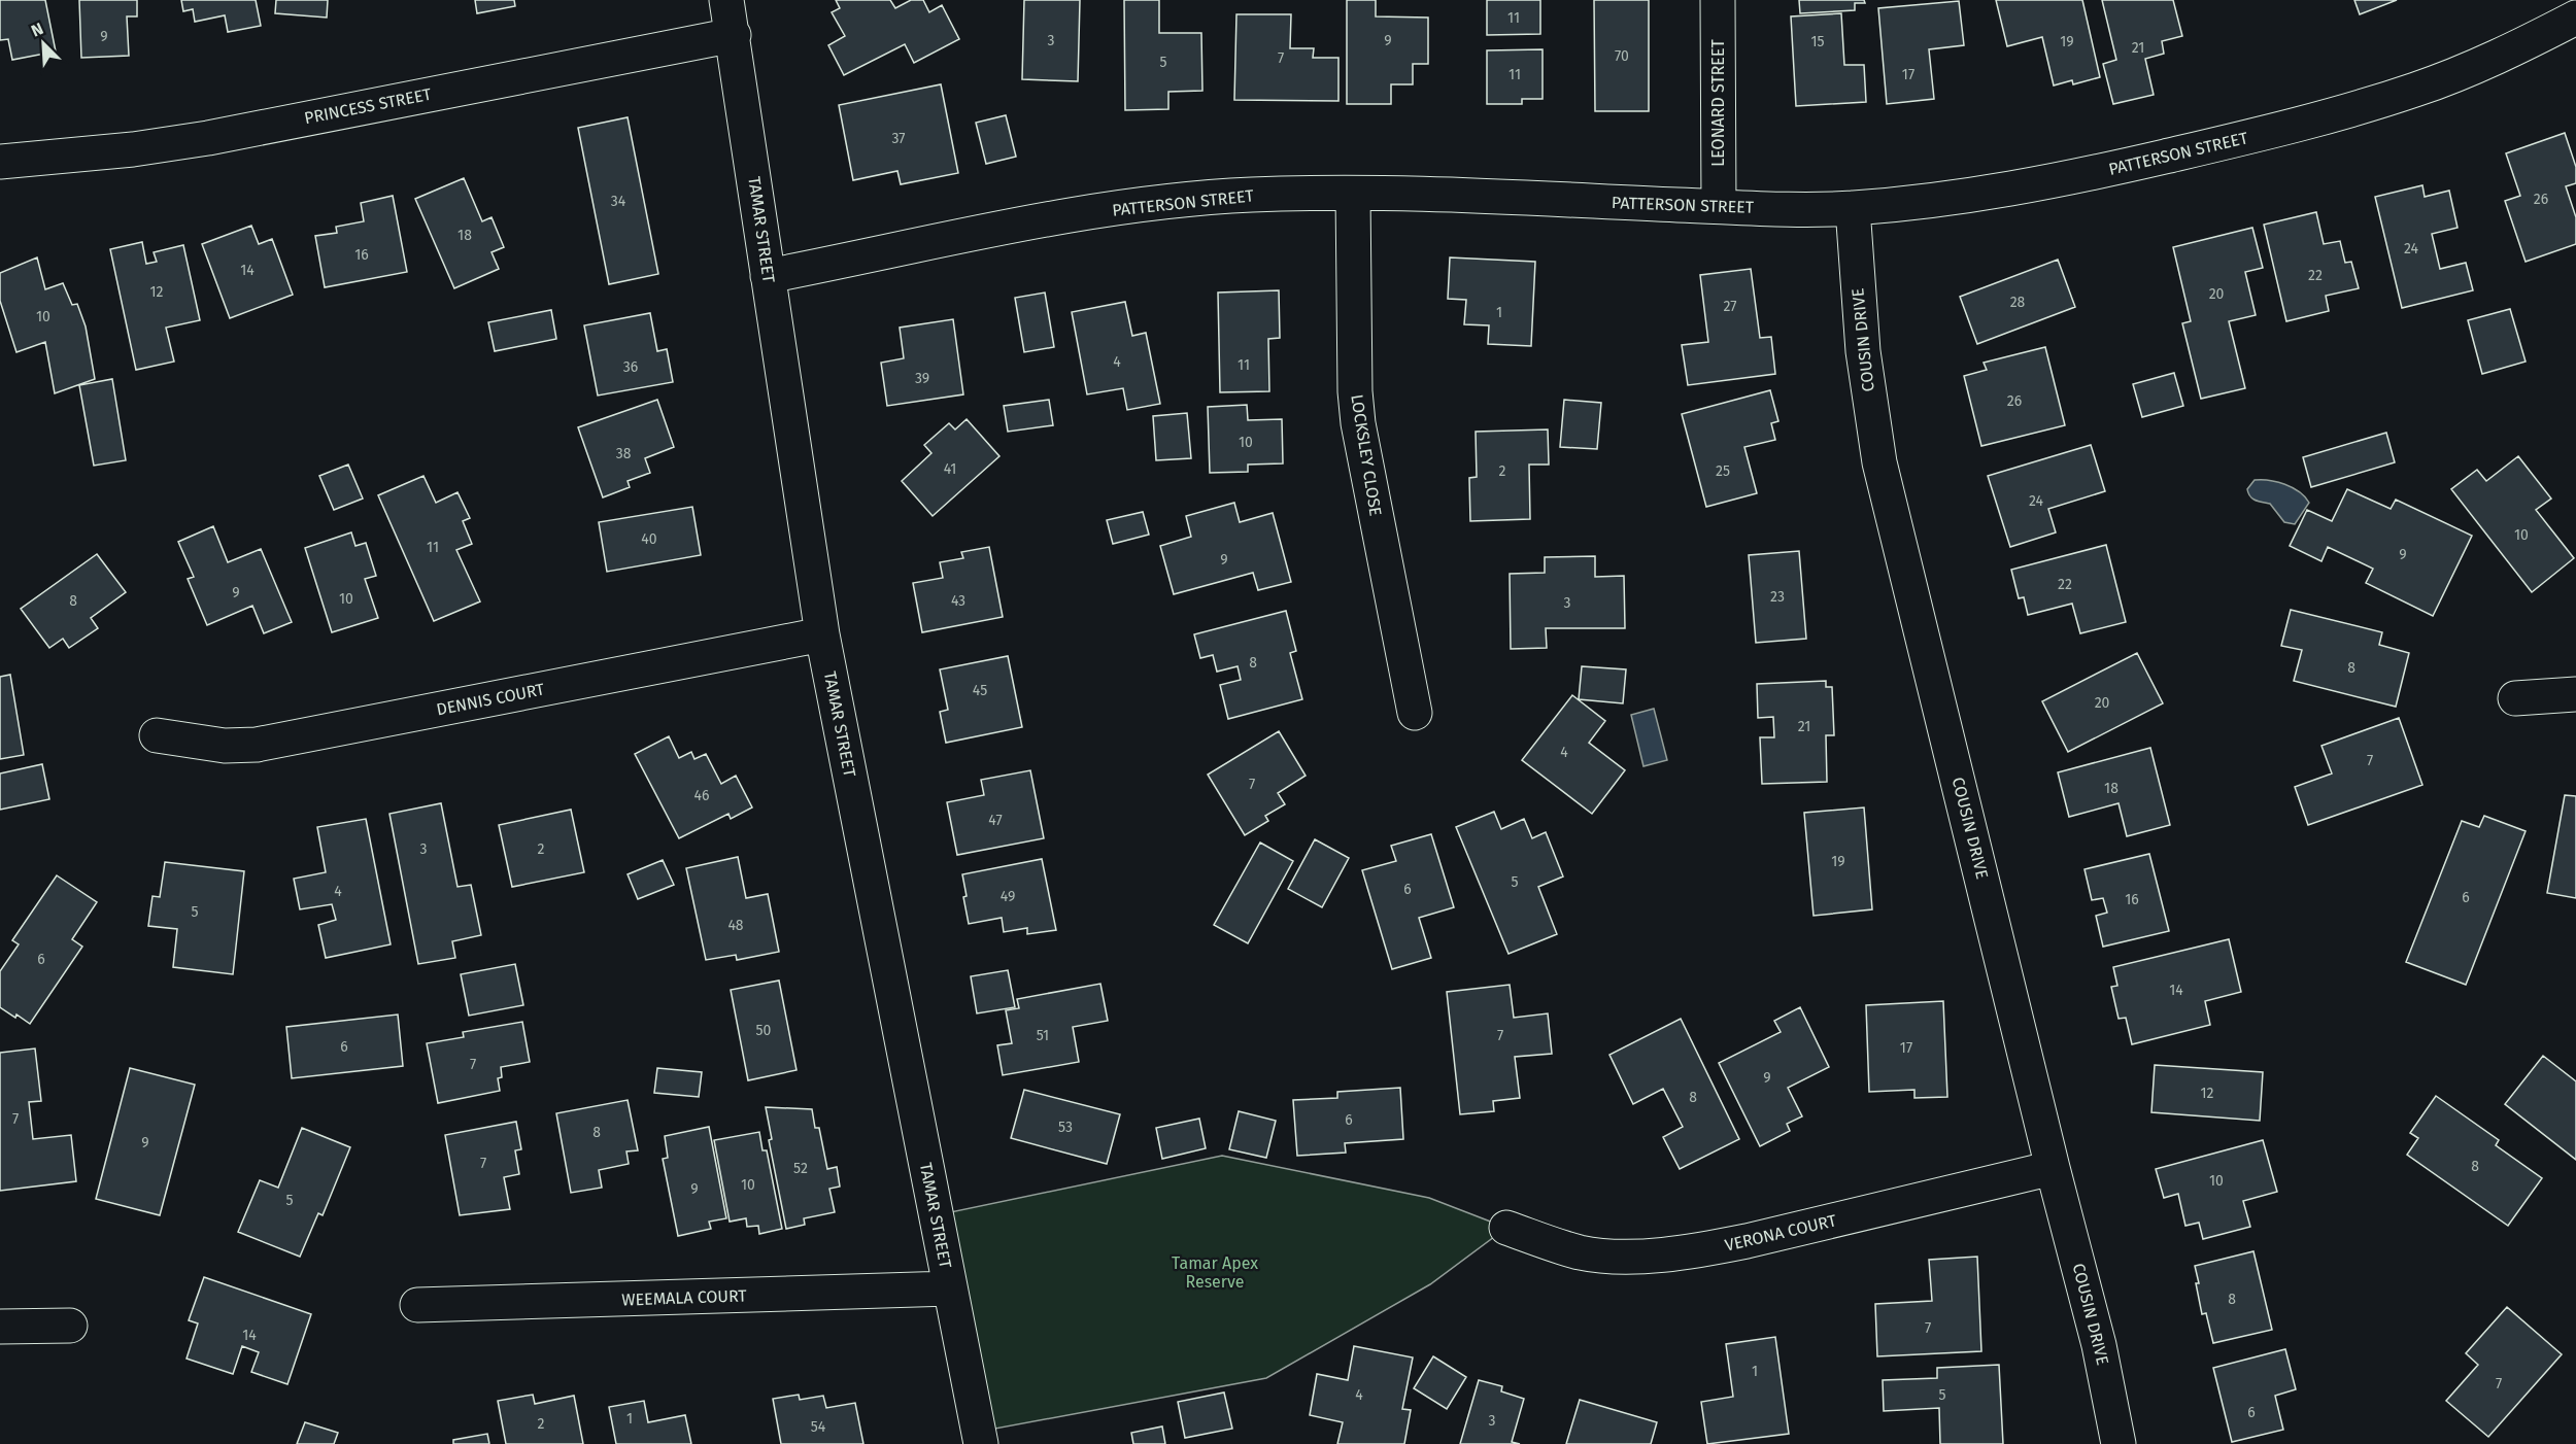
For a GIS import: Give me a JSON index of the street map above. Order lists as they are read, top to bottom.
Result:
{
  "streets": {
    "street": [
      "LEONARD STREET",
      "PRINCESS STREET",
      "PATTERSON STREET",
      "TAMAR STREET",
      "COUSIN DRIVE",
      "LOCKSLEY CLOSE",
      "DENNIS COURT",
      "VERONA COURT",
      "WEEMALA COURT"
    ]
  },
  "crossings": [
    ["LEONARD STREET", "PATTERSON STREET"],
    ["PRINCESS STREET", "TAMAR STREET"],
    ["PATTERSON STREET", "TAMAR STREET"],
    ["PATTERSON STREET", "COUSIN DRIVE"],
    ["PATTERSON STREET", "LOCKSLEY CLOSE"],
    ["TAMAR STREET", "DENNIS COURT"],
    ["TAMAR STREET", "WEEMALA COURT"],
    ["COUSIN DRIVE", "VERONA COURT"]
  ],
  "parks": ["Tamar Apex Reserve"],
  "house_numbers": [
    "11",
    "9",
    "3",
    "9",
    "15",
    "19",
    "21",
    "70",
    "7",
    "5",
    "11",
    "17",
    "37",
    "26",
    "34",
    "18",
    "24",
    "16",
    "14",
    "22",
    "12",
    "20",
    "28",
    "27",
    "1",
    "10",
    "4",
    "11",
    "36",
    "39",
    "26",
    "10",
    "38",
    "41",
    "2",
    "25",
    "24",
    "10",
    "40",
    "11",
    "9",
    "9",
    "22",
    "9",
    "23",
    "10",
    "8",
    "43",
    "3",
    "8",
    "8",
    "45",
    "20",
    "21",
    "4",
    "7",
    "7",
    "18",
    "46",
    "47",
    "3",
    "2",
    "19",
    "5",
    "6",
    "4",
    "49",
    "6",
    "16",
    "5",
    "48",
    "6",
    "14",
    "50",
    "51",
    "7",
    "6",
    "17",
    "7",
    "9",
    "12",
    "8",
    "7",
    "6",
    "53",
    "8",
    "9",
    "7",
    "8",
    "52",
    "10",
    "10",
    "9",
    "5",
    "8",
    "7",
    "14",
    "1",
    "7",
    "4",
    "5",
    "6",
    "1",
    "3",
    "2",
    "54"
  ],
  "north": "top left"
}
